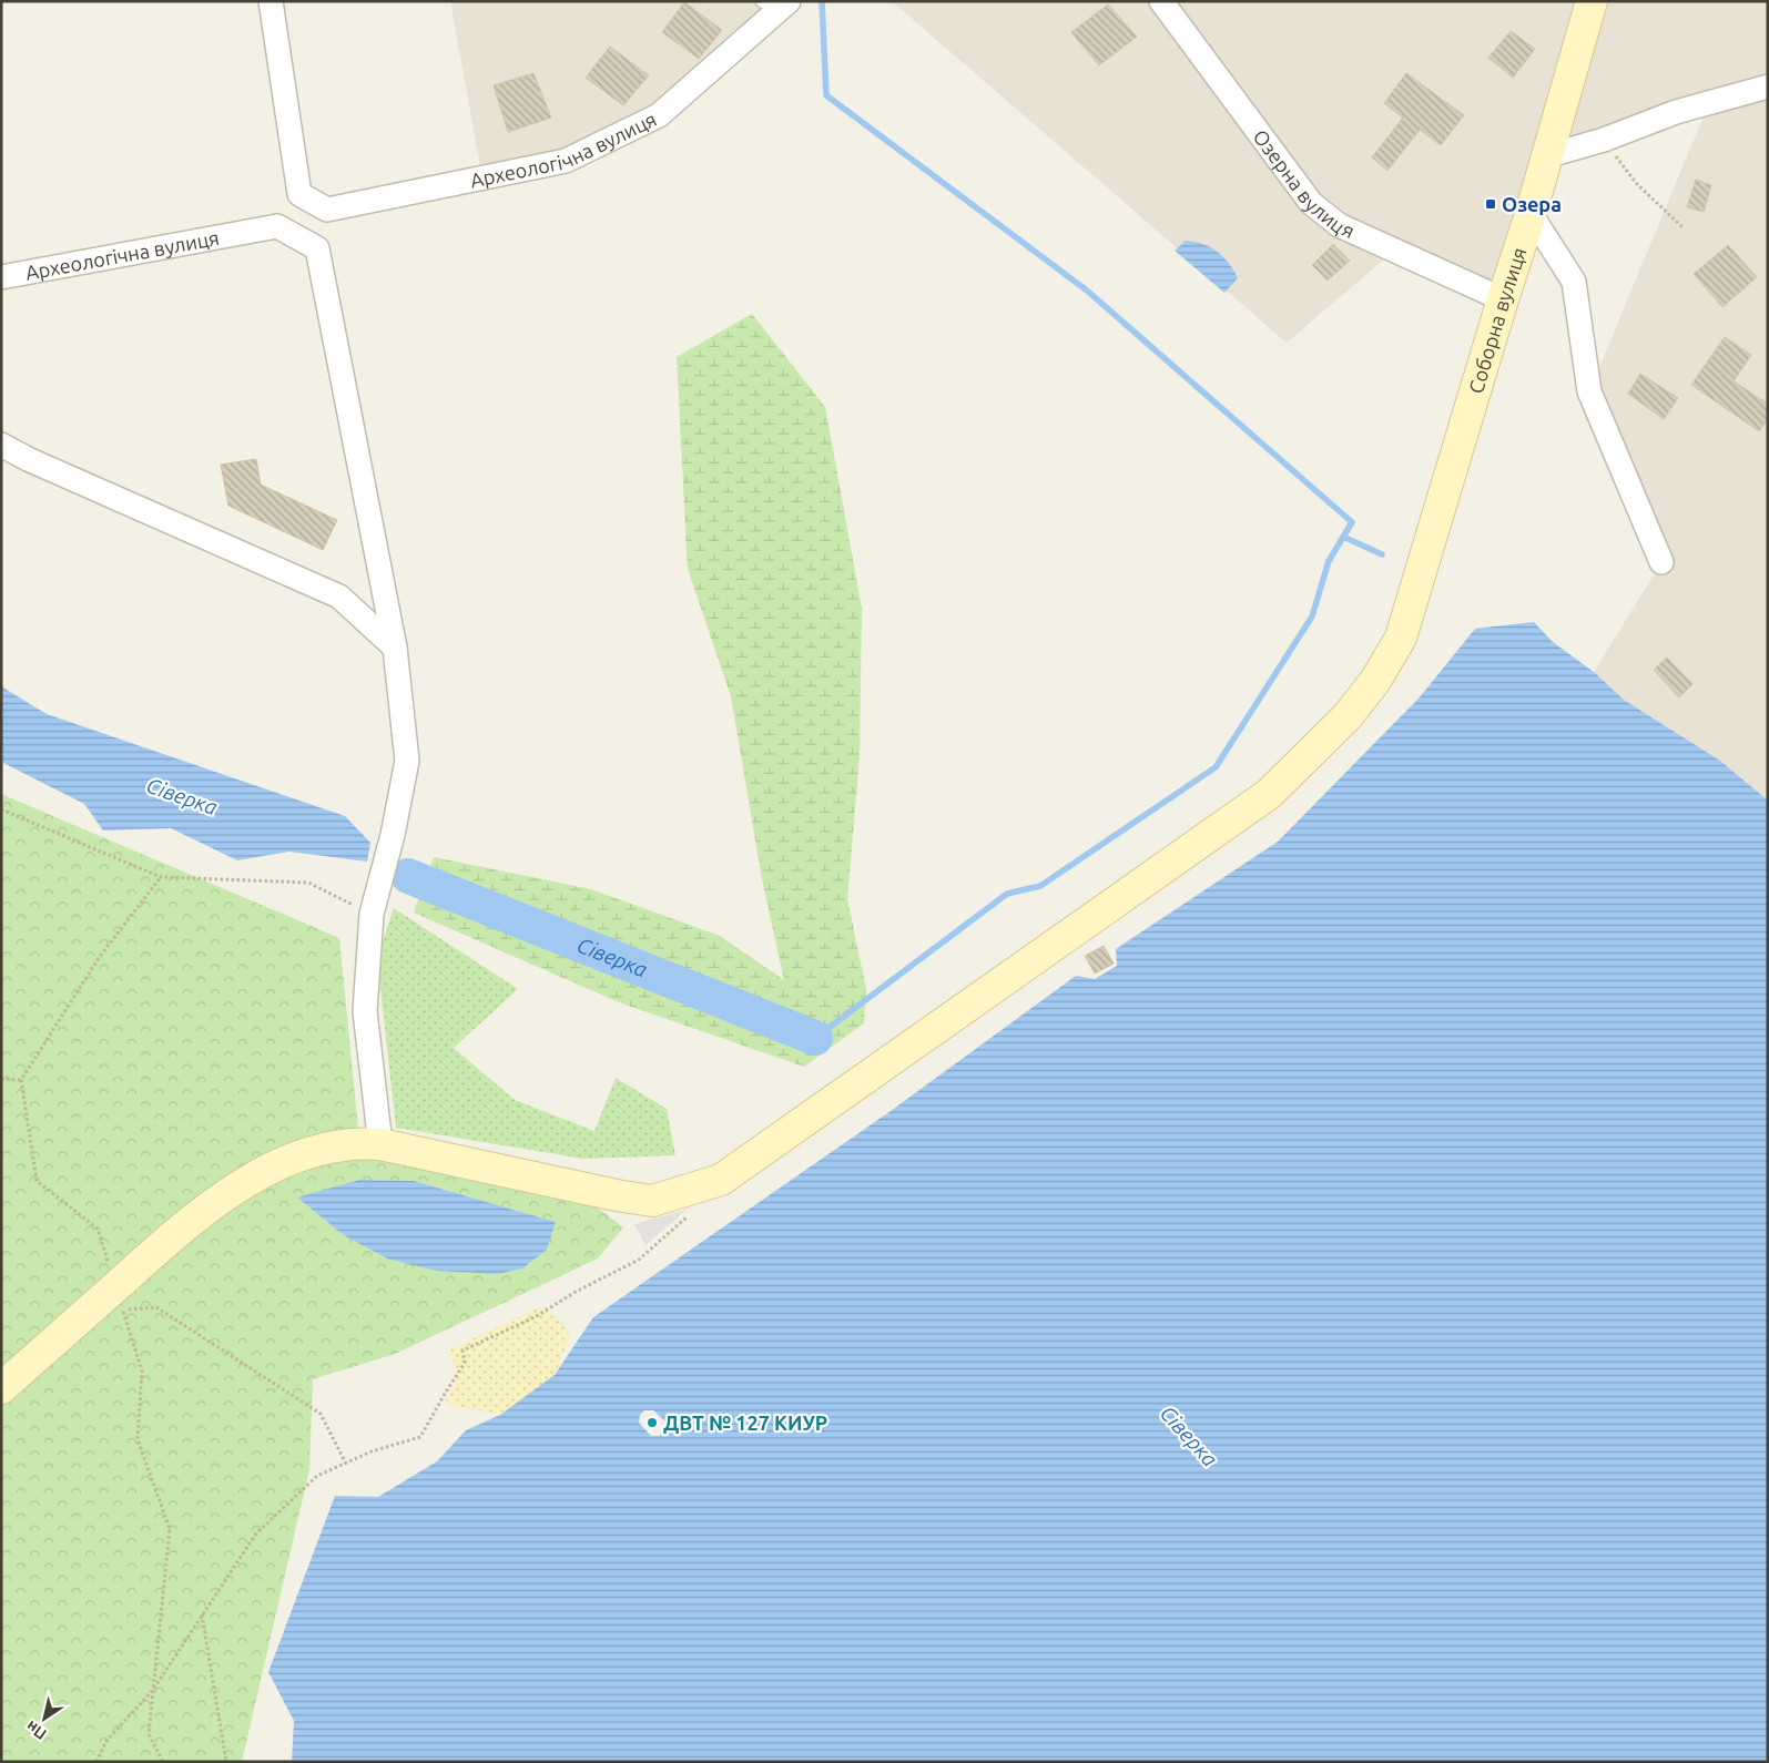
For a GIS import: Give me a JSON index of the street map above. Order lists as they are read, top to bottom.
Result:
{
  "streets": {
    "street": ["Археологічна вулиця", "Озерна вулиця", "Соборна вулиця"]
  },
  "crossings": [
    ["Озерна вулиця", "Соборна вулиця"]
  ],
  "water": ["Сіверка"],
  "places": {
    "transit": ["Озера"],
    "other": ["ДВТ № 127 КИУР"]
  },
  "north": "bottom left"
}
